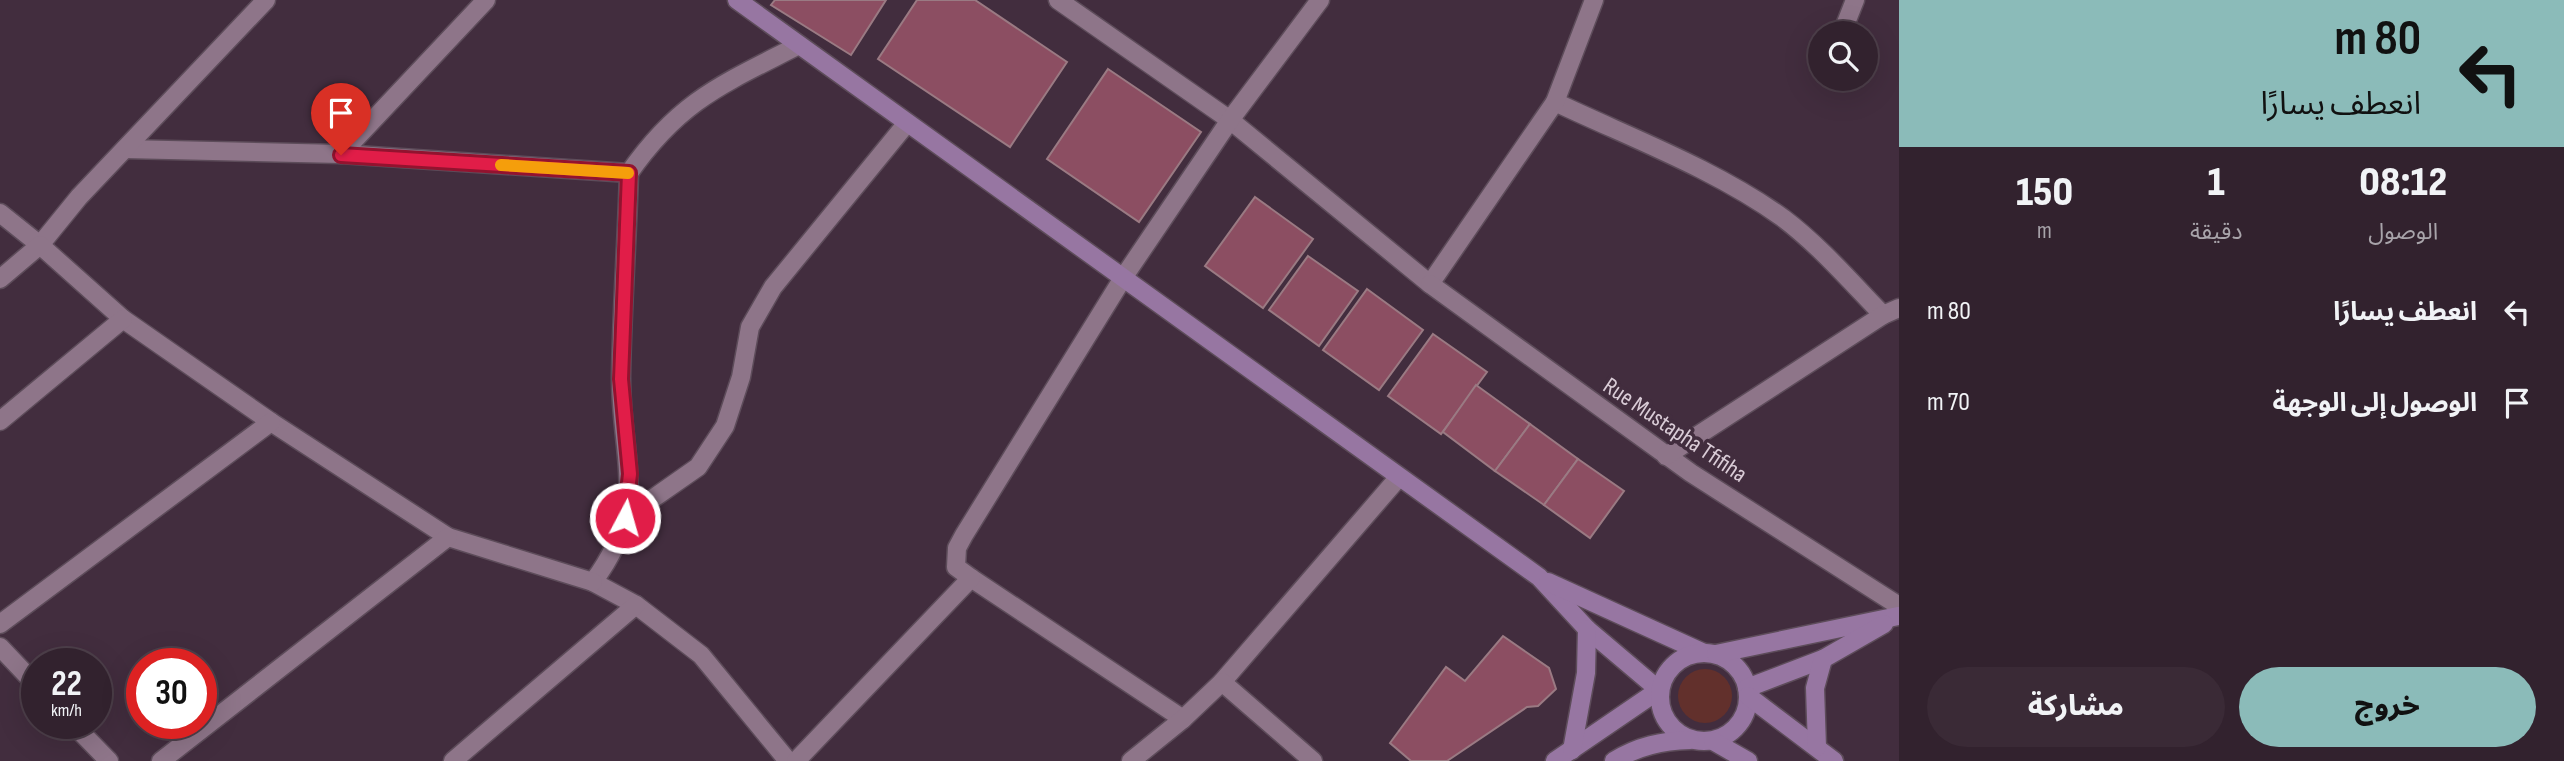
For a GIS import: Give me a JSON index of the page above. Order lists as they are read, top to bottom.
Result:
{
  "streets": {
    "street": ["Rue Mustapha Tfifiha"]
  },
  "page": {
    "turn": ["80 m", "انعطف يسارًا"],
    "eta": [
      "08:12",
      "الوصول",
      "1",
      "دقيقة",
      "150",
      "m"
    ],
    "list": [
      {
        "name": "انعطف يسارًا",
        "value": "80 m"
      },
      {
        "name": "الوصول إلى الوجهة",
        "value": "70 m"
      }
    ],
    "speed": "22 km/h",
    "limit": "30",
    "buttons": ["خروج", "مشاركة"]
  }
}
